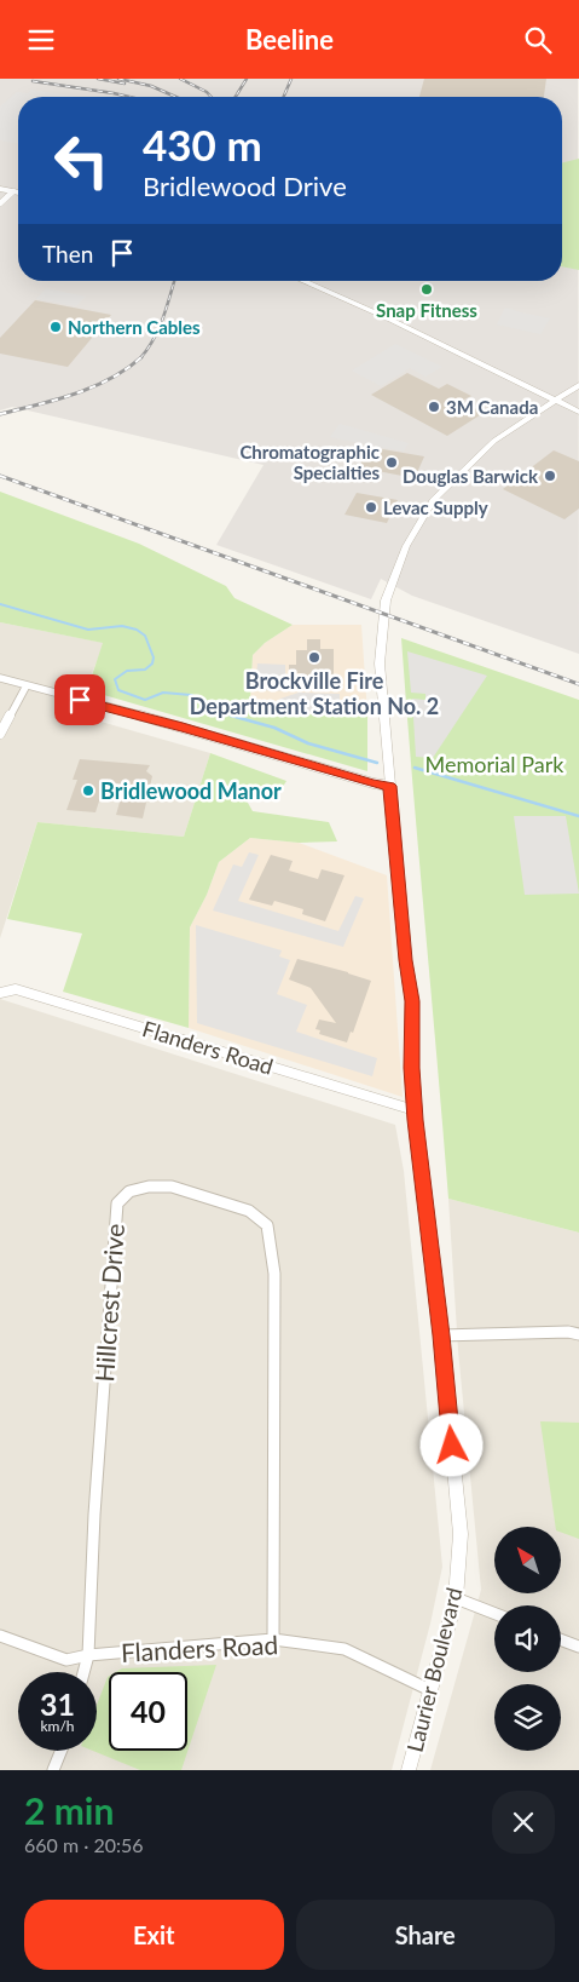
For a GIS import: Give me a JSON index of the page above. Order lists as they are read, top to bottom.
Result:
{
  "streets": {
    "street": ["Flanders Road", "Hillcrest Drive", "Laurier Boulevard"]
  },
  "crossings": [
    ["Flanders Road", "Hillcrest Drive"],
    ["Flanders Road", "Laurier Boulevard"]
  ],
  "parks": ["Memorial Park"],
  "places": [
    "Snap Fitness",
    "Northern Cables",
    "3M Canada",
    "Chromatographic Specialties",
    "Douglas Barwick",
    "Levac Supply",
    "Brockville Fire Department Station No. 2",
    "Bridlewood Manor"
  ],
  "north": "top left",
  "page": {
    "header": "Beeline",
    "turn": ["430 m", "Bridlewood Drive"],
    "then": "Then",
    "speed": "31 km/h",
    "limit": "40",
    "heading": ["2 min", "660 m · 20:56"],
    "buttons": ["Exit", "Share"]
  }
}
